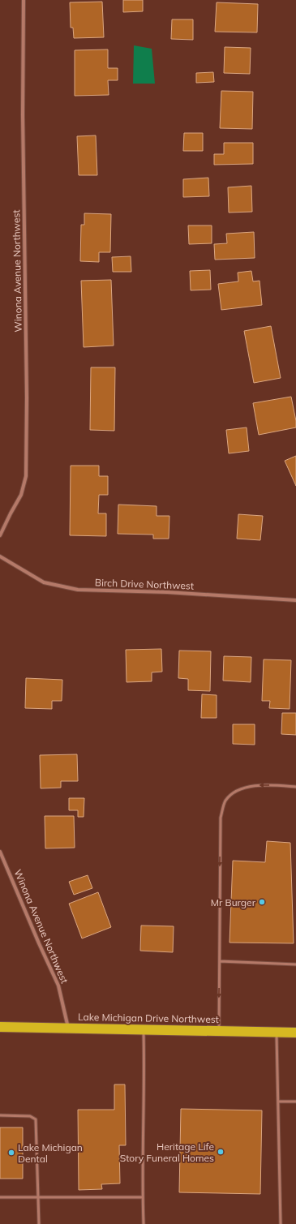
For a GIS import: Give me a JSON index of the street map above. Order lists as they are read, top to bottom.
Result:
{
  "streets": {
    "highway": ["Lake Michigan Drive Northwest"],
    "street": ["Winona Avenue Northwest", "Birch Drive Northwest"]
  },
  "crossings": [
    ["Winona Avenue Northwest", "Lake Michigan Drive Northwest"]
  ],
  "places": ["Mr Burger", "Heritage Life Story Funeral Homes", "Lake Michigan Dental"]
}
